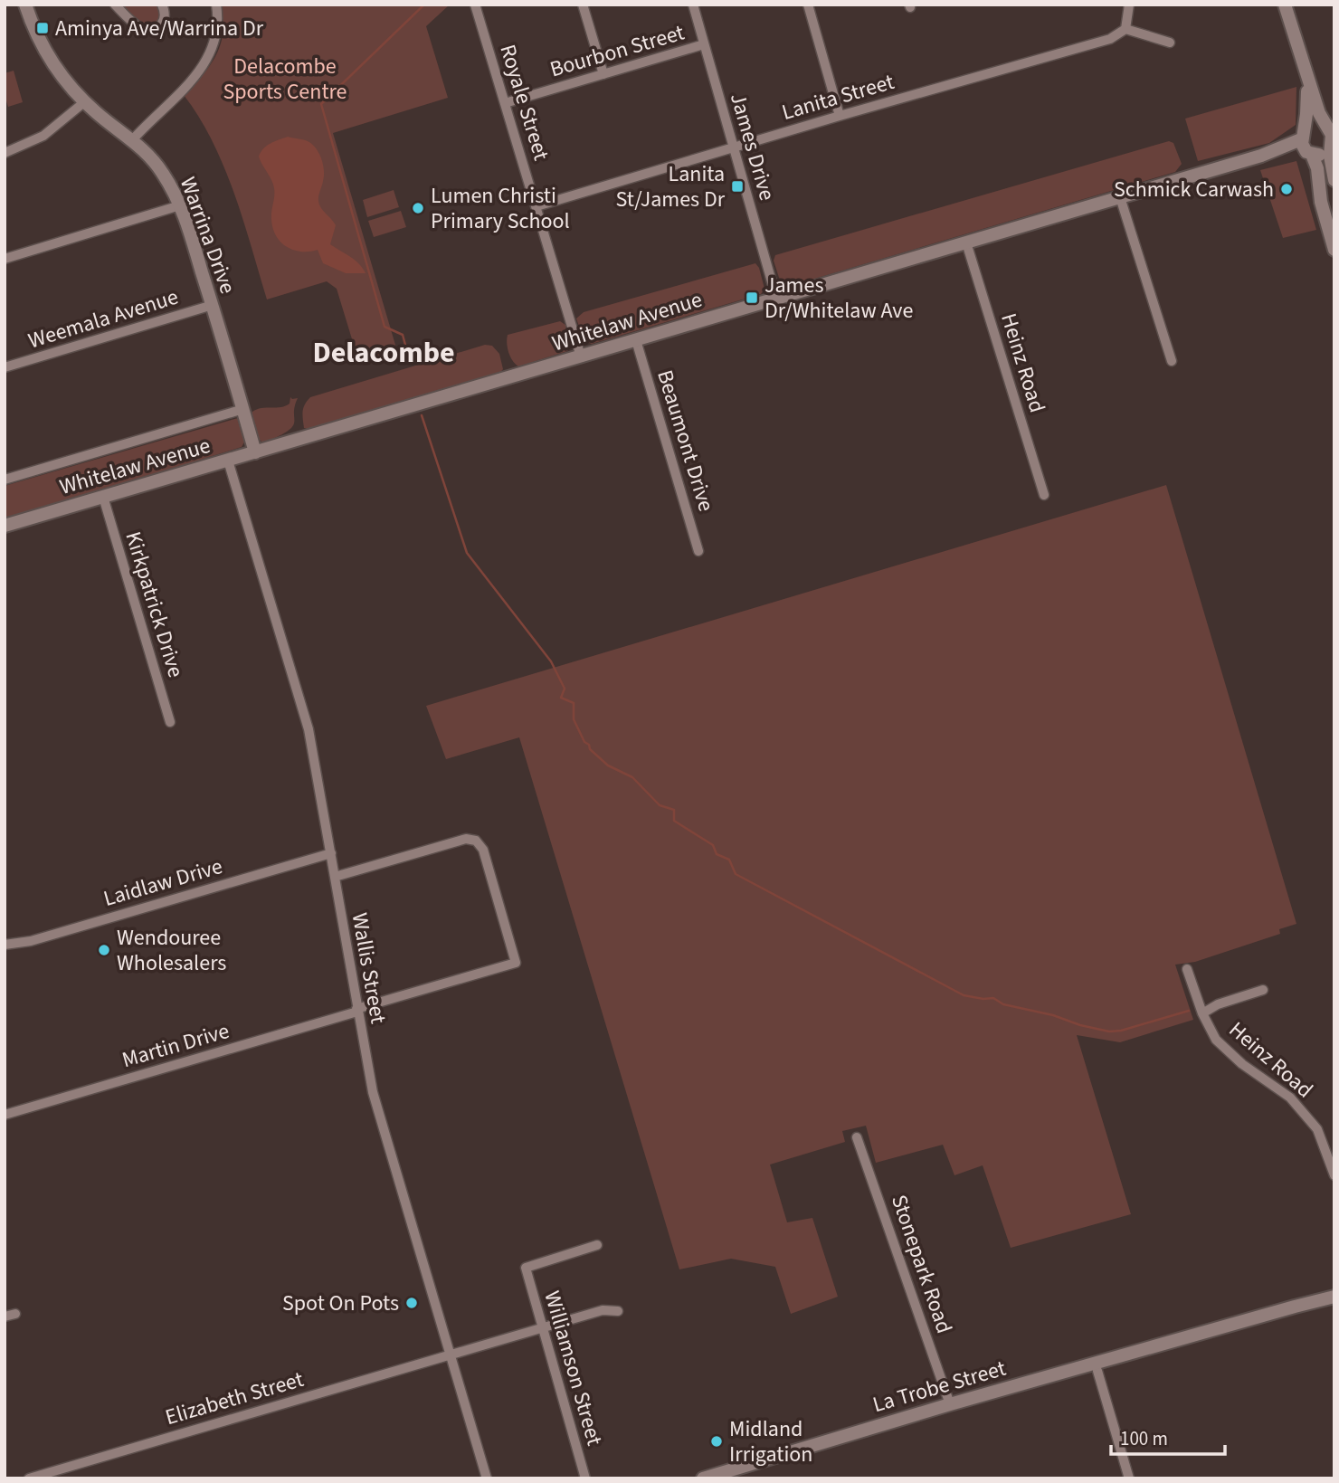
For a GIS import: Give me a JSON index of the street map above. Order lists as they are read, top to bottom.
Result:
{
  "streets": {
    "street": [
      "Bourbon Street",
      "Lanita Street",
      "Royale Street",
      "James Drive",
      "Warrina Drive",
      "Weemala Avenue",
      "Whitelaw Avenue",
      "Heinz Road",
      "Beaumont Drive",
      "Kirkpatrick Drive",
      "Laidlaw Drive",
      "Wallis Street",
      "Martin Drive",
      "Stonepark Road",
      "Williamson Street",
      "La Trobe Street",
      "Elizabeth Street"
    ]
  },
  "crossings": [
    ["Bourbon Street", "Royale Street"],
    ["Bourbon Street", "James Drive"],
    ["Lanita Street", "Royale Street"],
    ["Lanita Street", "James Drive"],
    ["Royale Street", "Whitelaw Avenue"],
    ["James Drive", "Whitelaw Avenue"],
    ["Warrina Drive", "Weemala Avenue"],
    ["Warrina Drive", "Whitelaw Avenue"],
    ["Whitelaw Avenue", "Heinz Road"],
    ["Whitelaw Avenue", "Beaumont Drive"],
    ["Whitelaw Avenue", "Kirkpatrick Drive"],
    ["Whitelaw Avenue", "Wallis Street"],
    ["Laidlaw Drive", "Wallis Street"],
    ["Wallis Street", "Martin Drive"],
    ["Wallis Street", "Elizabeth Street"],
    ["Stonepark Road", "La Trobe Street"],
    ["Williamson Street", "Elizabeth Street"]
  ],
  "districts": ["Delacombe"],
  "parks": ["Delacombe Sports Centre"],
  "places": {
    "transit": ["Aminya Ave/Warrina Dr", "Lanita St/James Dr", "James Dr/Whitelaw Ave"],
    "other": [
      "Schmick Carwash",
      "Lumen Christi Primary School",
      "Wendouree Wholesalers",
      "Spot On Pots",
      "Midland Irrigation"
    ]
  },
  "scale_bar": "100 m"
}
